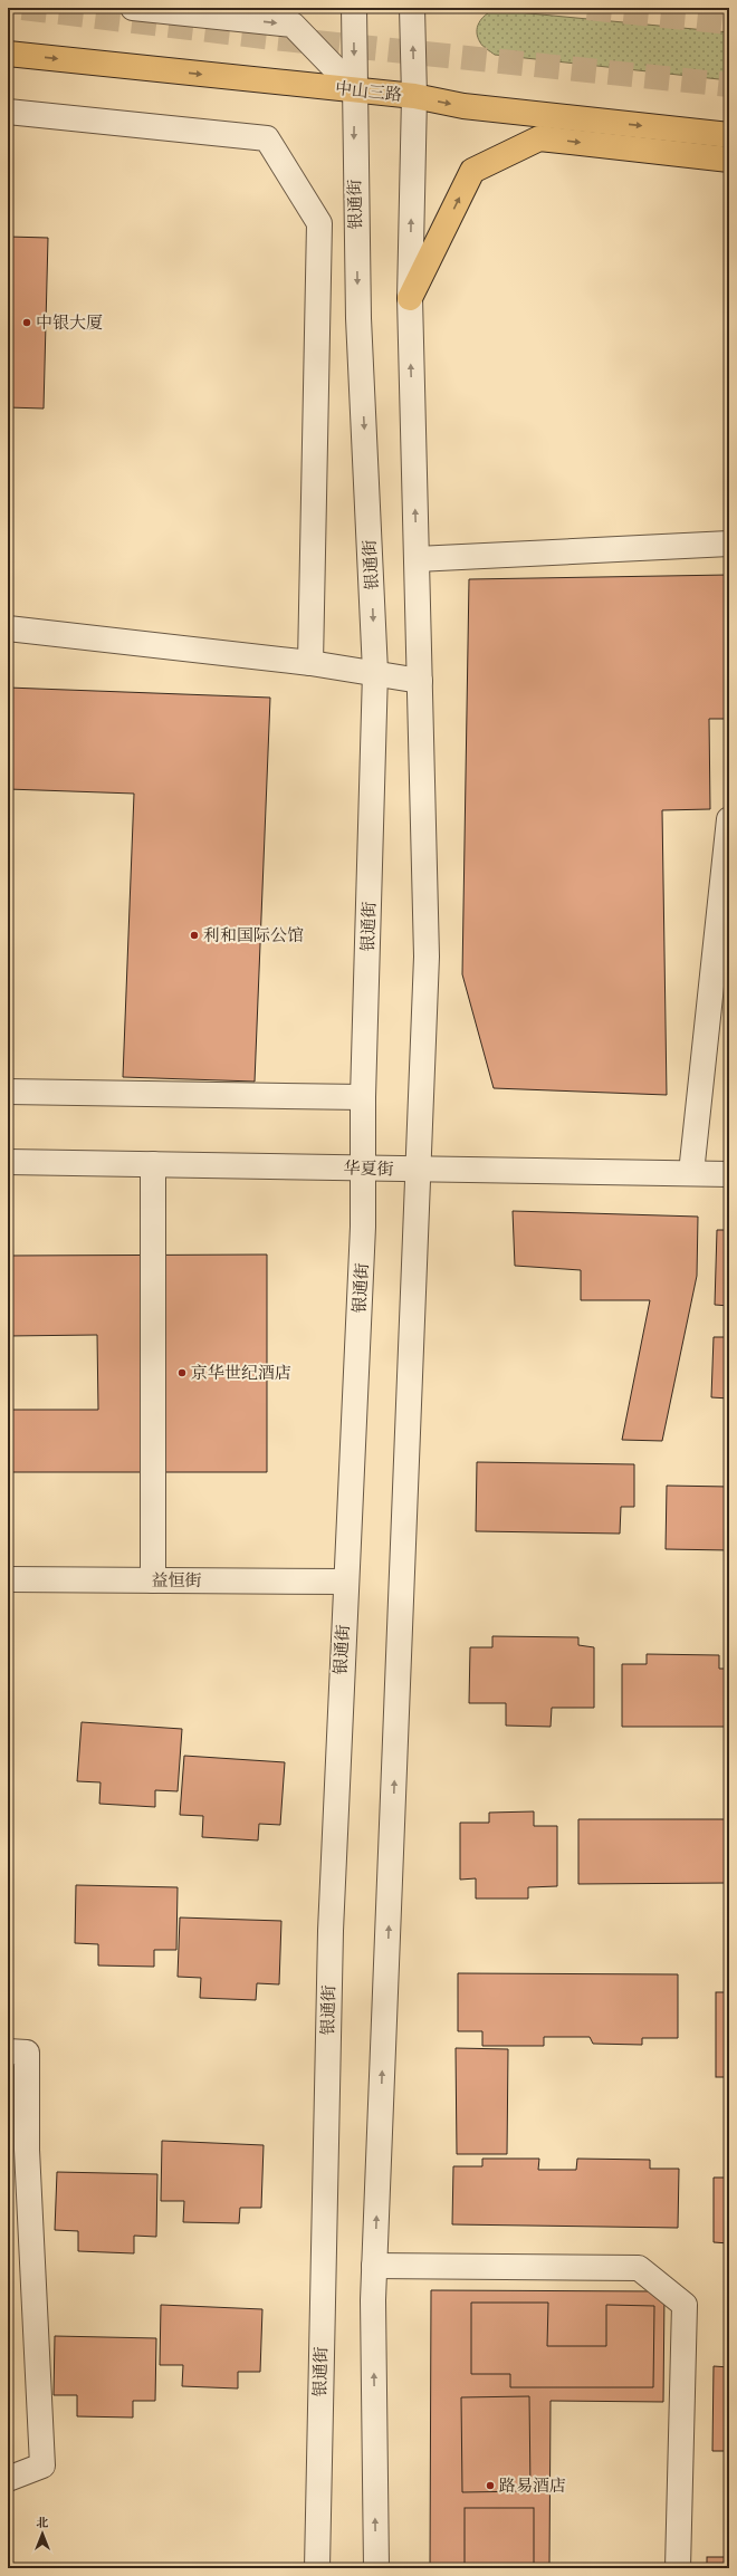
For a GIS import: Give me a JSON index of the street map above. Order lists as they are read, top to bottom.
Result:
{
  "streets": {
    "main road": ["中山三路"],
    "street": ["银通街", "华夏街", "益恒街"]
  },
  "crossings": [
    ["中山三路", "银通街"],
    ["银通街", "华夏街"],
    ["银通街", "益恒街"]
  ],
  "one_way": ["中山三路"],
  "places": [
    "中银大厦",
    "利和国际公馆",
    "京华世纪酒店",
    "路易酒店"
  ],
  "north": "top"
}
